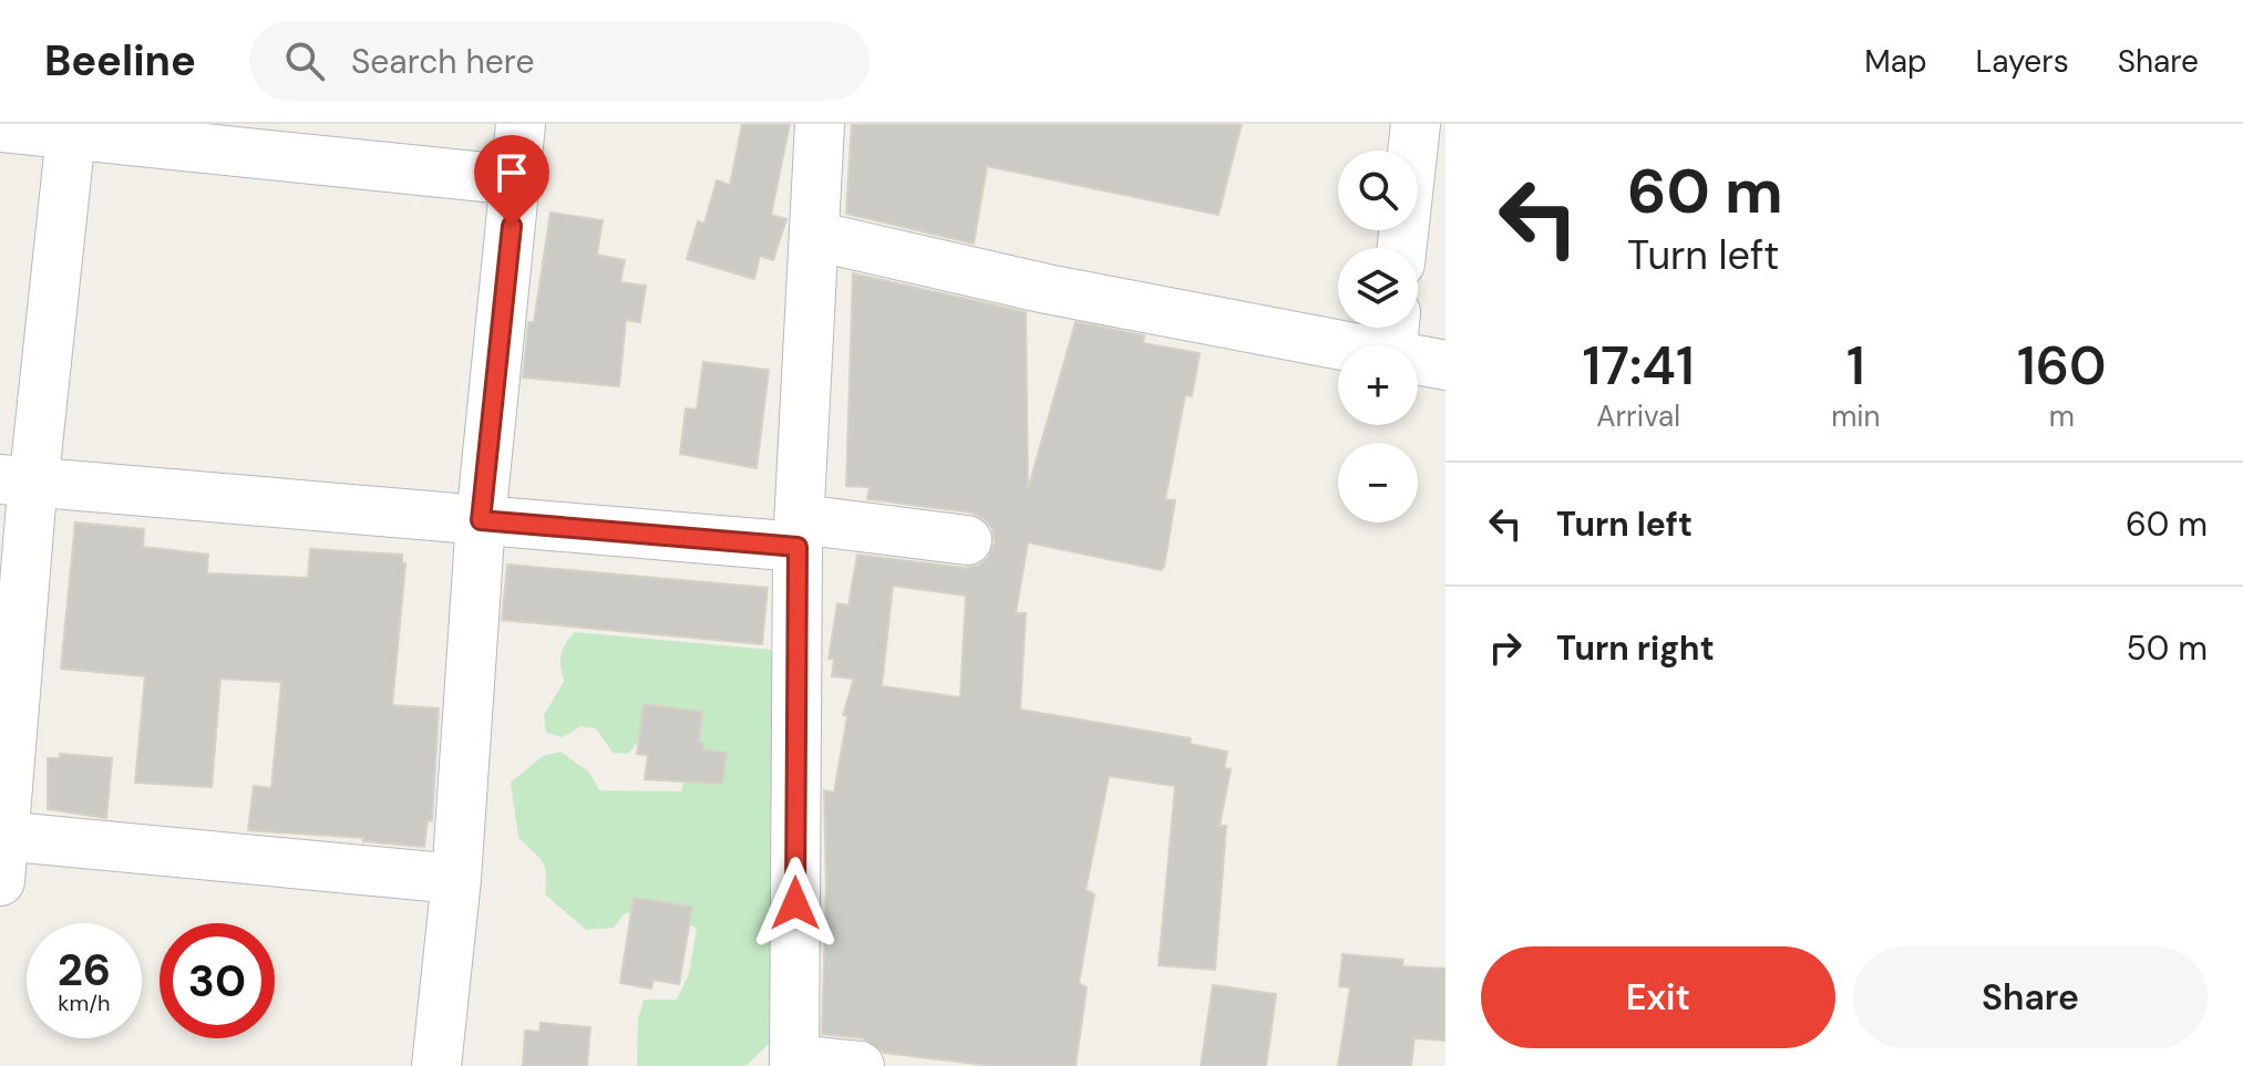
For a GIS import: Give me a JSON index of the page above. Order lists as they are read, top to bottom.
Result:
{
  "page": {
    "header": "Beeline",
    "search": "Search here",
    "nav": ["Map", "Layers", "Share"],
    "turn": ["60 m", "Turn left"],
    "map_buttons": ["+", "−"],
    "eta": [
      "17:41",
      "Arrival",
      "1",
      "min",
      "160",
      "m"
    ],
    "list": [
      {
        "name": "Turn left",
        "value": "60 m"
      },
      {
        "name": "Turn right",
        "value": "50 m"
      }
    ],
    "speed": "26 km/h",
    "limit": "30",
    "buttons": ["Exit", "Share"]
  }
}
